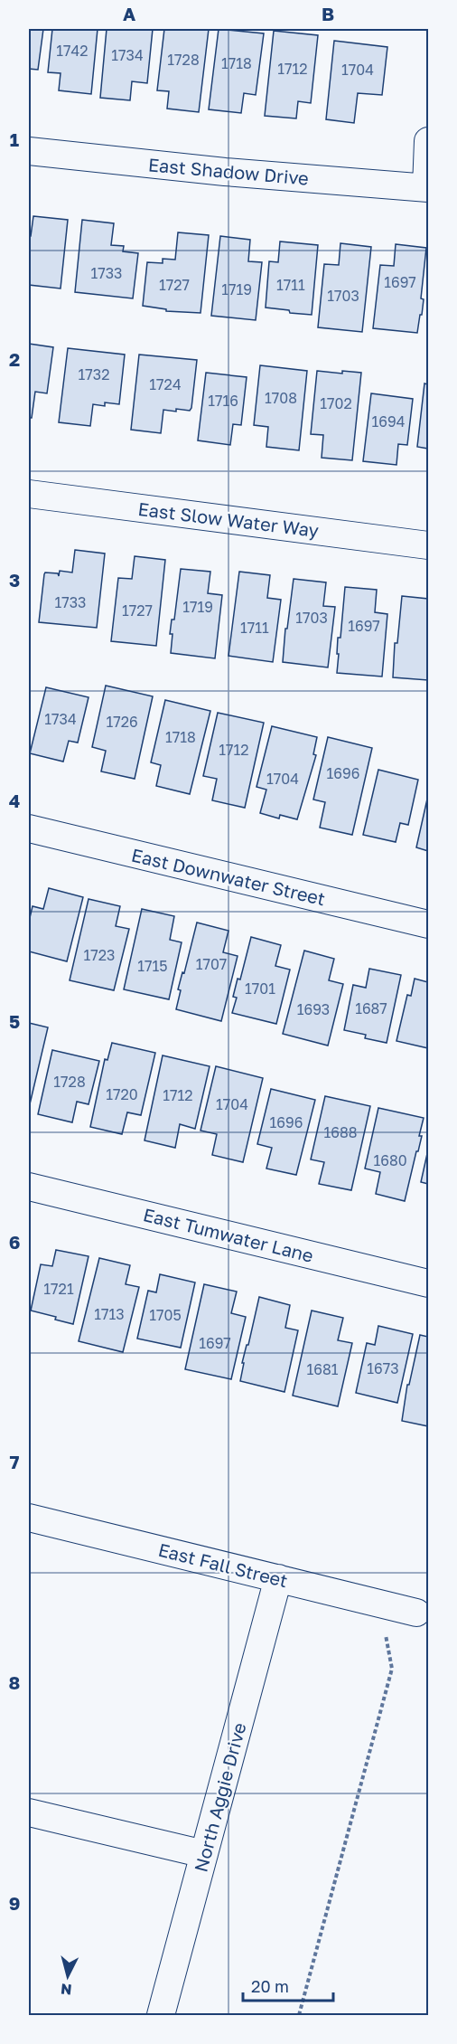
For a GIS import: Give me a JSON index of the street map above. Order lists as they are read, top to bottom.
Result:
{
  "streets": {
    "street": [
      "East Shadow Drive",
      "East Slow Water Way",
      "East Downwater Street",
      "East Tumwater Lane",
      "East Fall Street",
      "North Aggie Drive"
    ]
  },
  "crossings": [
    ["East Fall Street", "North Aggie Drive"]
  ],
  "house_numbers": [
    "1742",
    "1734",
    "1728",
    "1718",
    "1712",
    "1704",
    "1733",
    "1697",
    "1727",
    "1711",
    "1719",
    "1703",
    "1732",
    "1724",
    "1708",
    "1716",
    "1702",
    "1694",
    "1733",
    "1719",
    "1727",
    "1703",
    "1697",
    "1711",
    "1734",
    "1726",
    "1718",
    "1712",
    "1696",
    "1704",
    "1723",
    "1707",
    "1715",
    "1701",
    "1687",
    "1693",
    "1728",
    "1720",
    "1712",
    "1704",
    "1696",
    "1688",
    "1680",
    "1721",
    "1713",
    "1705",
    "1697",
    "1673",
    "1681"
  ],
  "scale_bar": "20 m",
  "north": "bottom",
  "grid": {
    "columns": ["A", "B"],
    "rows": [
      "1",
      "2",
      "3",
      "4",
      "5",
      "6",
      "7",
      "8",
      "9"
    ]
  }
}
